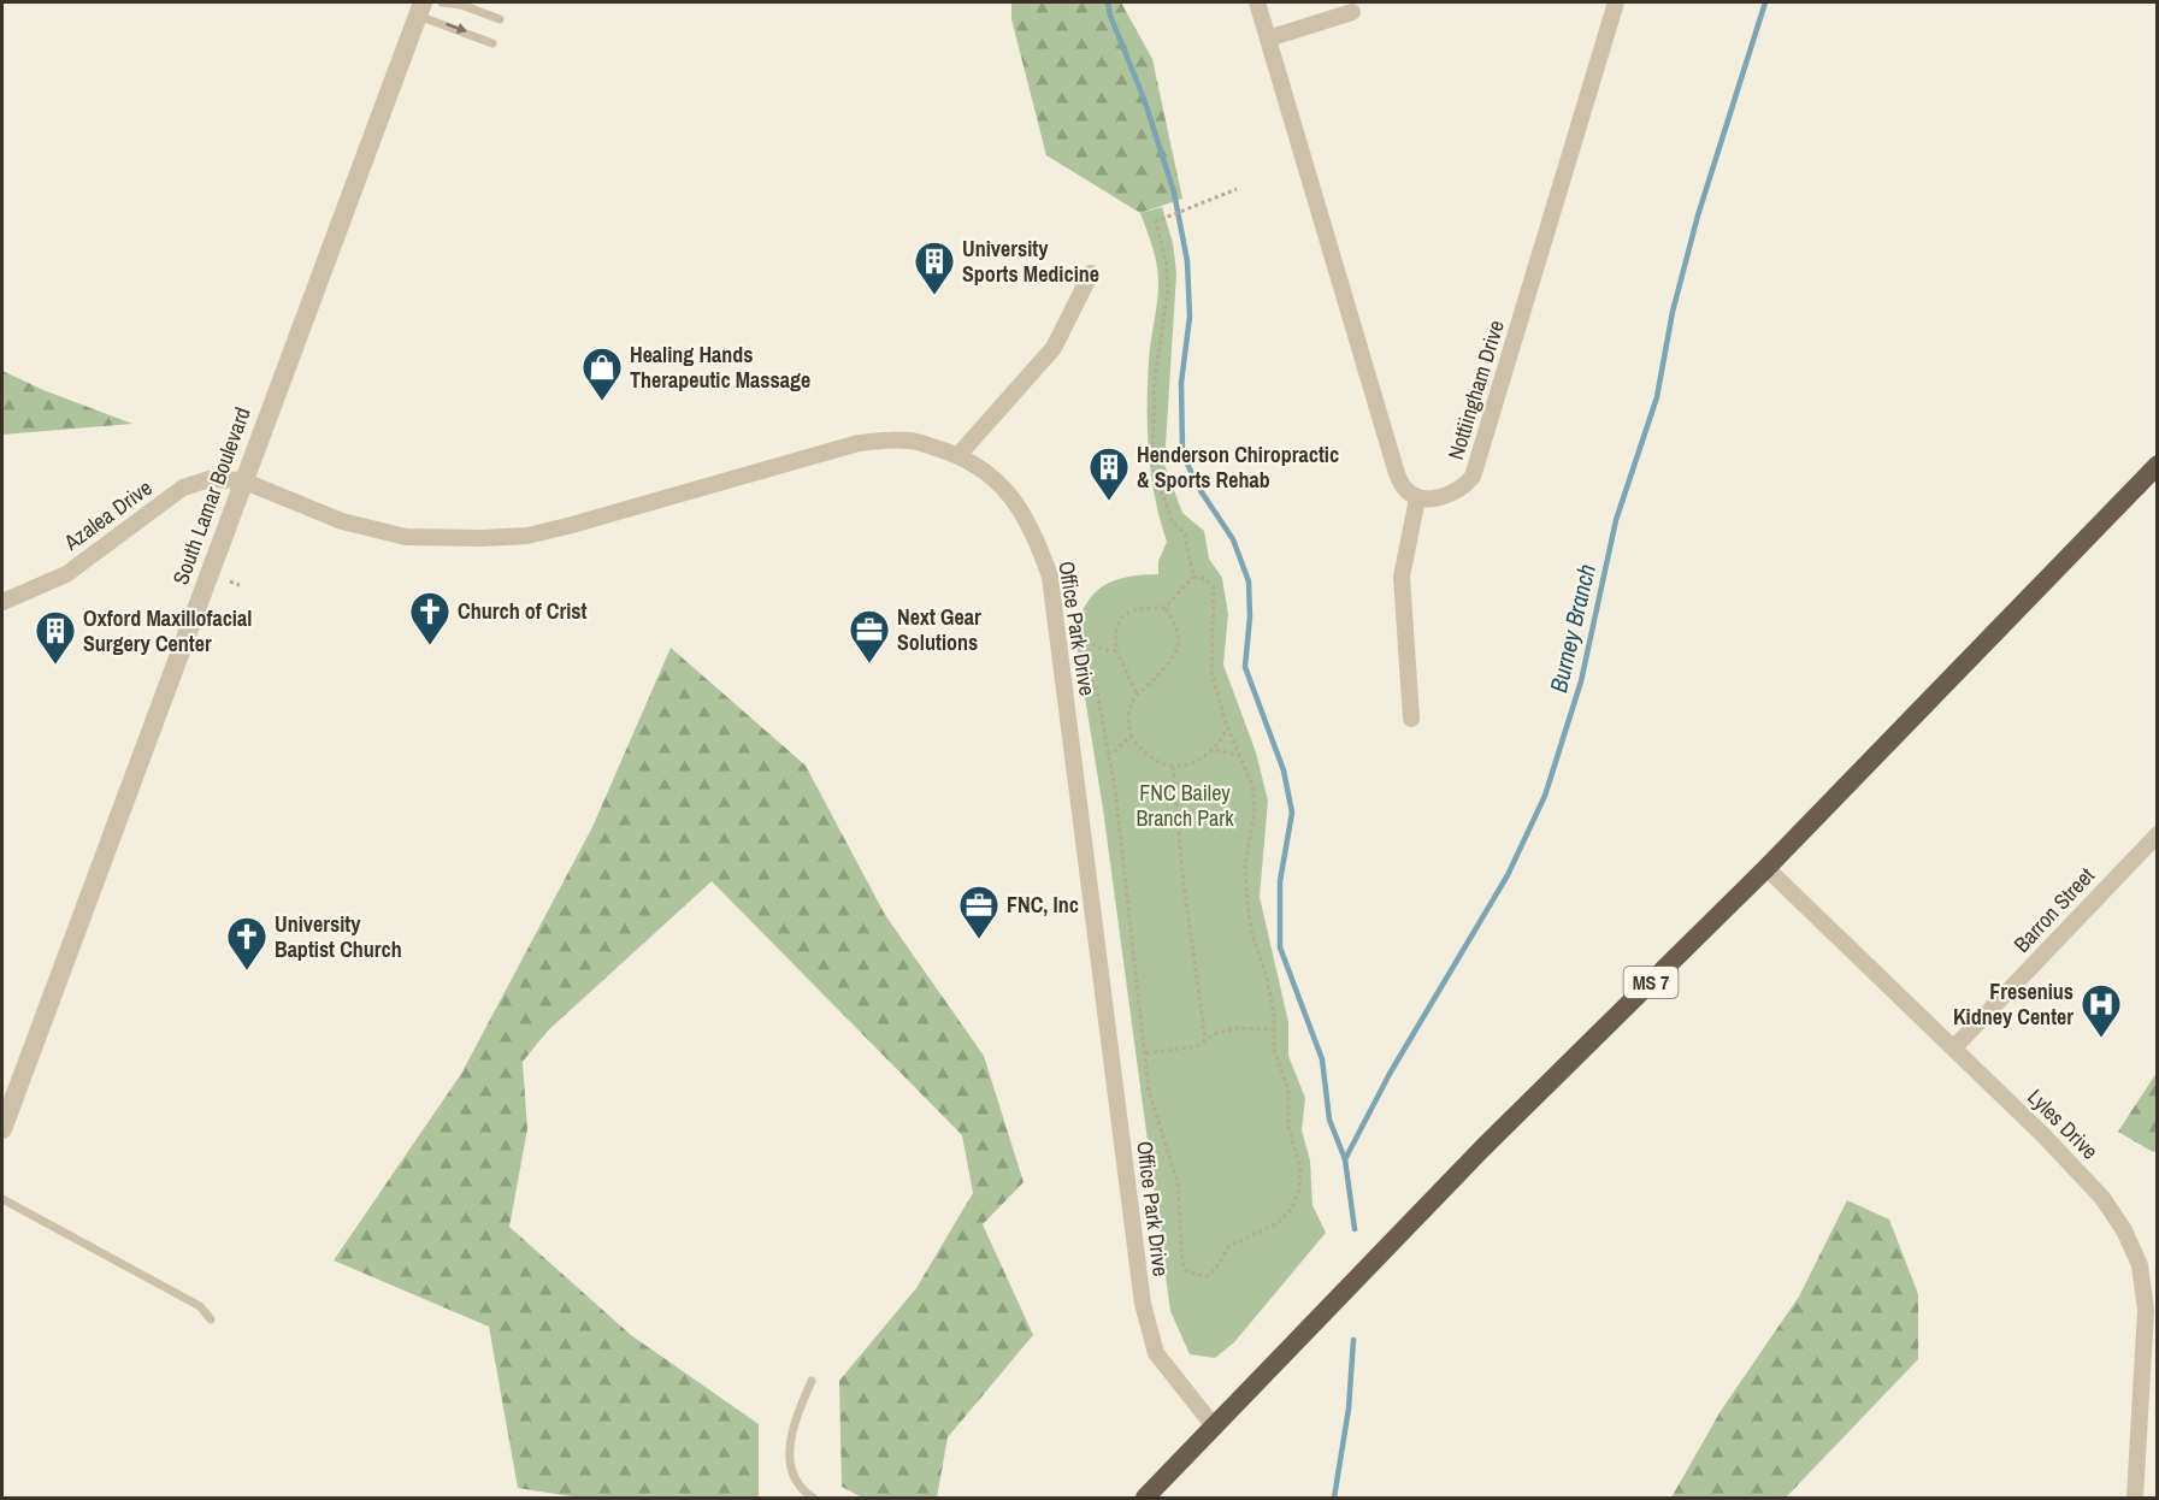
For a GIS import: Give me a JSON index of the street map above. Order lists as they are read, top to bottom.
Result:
{
  "streets": {
    "highway": ["MS 7"],
    "street": [
      "Nottiingham Drive",
      "South Lamar Boulevard",
      "Azalea Drive",
      "Office Park Drive",
      "Barron Street",
      "Lyles Drive"
    ]
  },
  "crossings": [
    ["South Lamar Boulevard", "Azalea Drive"],
    ["South Lamar Boulevard", "Office Park Drive"],
    ["Azalea Drive", "Office Park Drive"],
    ["Office Park Drive", "MS 7"],
    ["Barron Street", "Lyles Drive"],
    ["MS 7", "Lyles Drive"]
  ],
  "water": ["Burney Branch"],
  "parks": ["FNC Bailey Branch Park"],
  "places": {
    "building": ["University Sports Medicine", "Henderson Chiropractic & Sports Rehab", "Oxford Maxillofacial Surgery Center"],
    "shop": ["Healing Hands Therapeutic Massage"],
    "church": ["Church of Crist", "University Baptist Church"],
    "office": ["Next Gear Solutions", "FNC, Inc"],
    "hospital": ["Fresenius Kidney Center"]
  }
}
